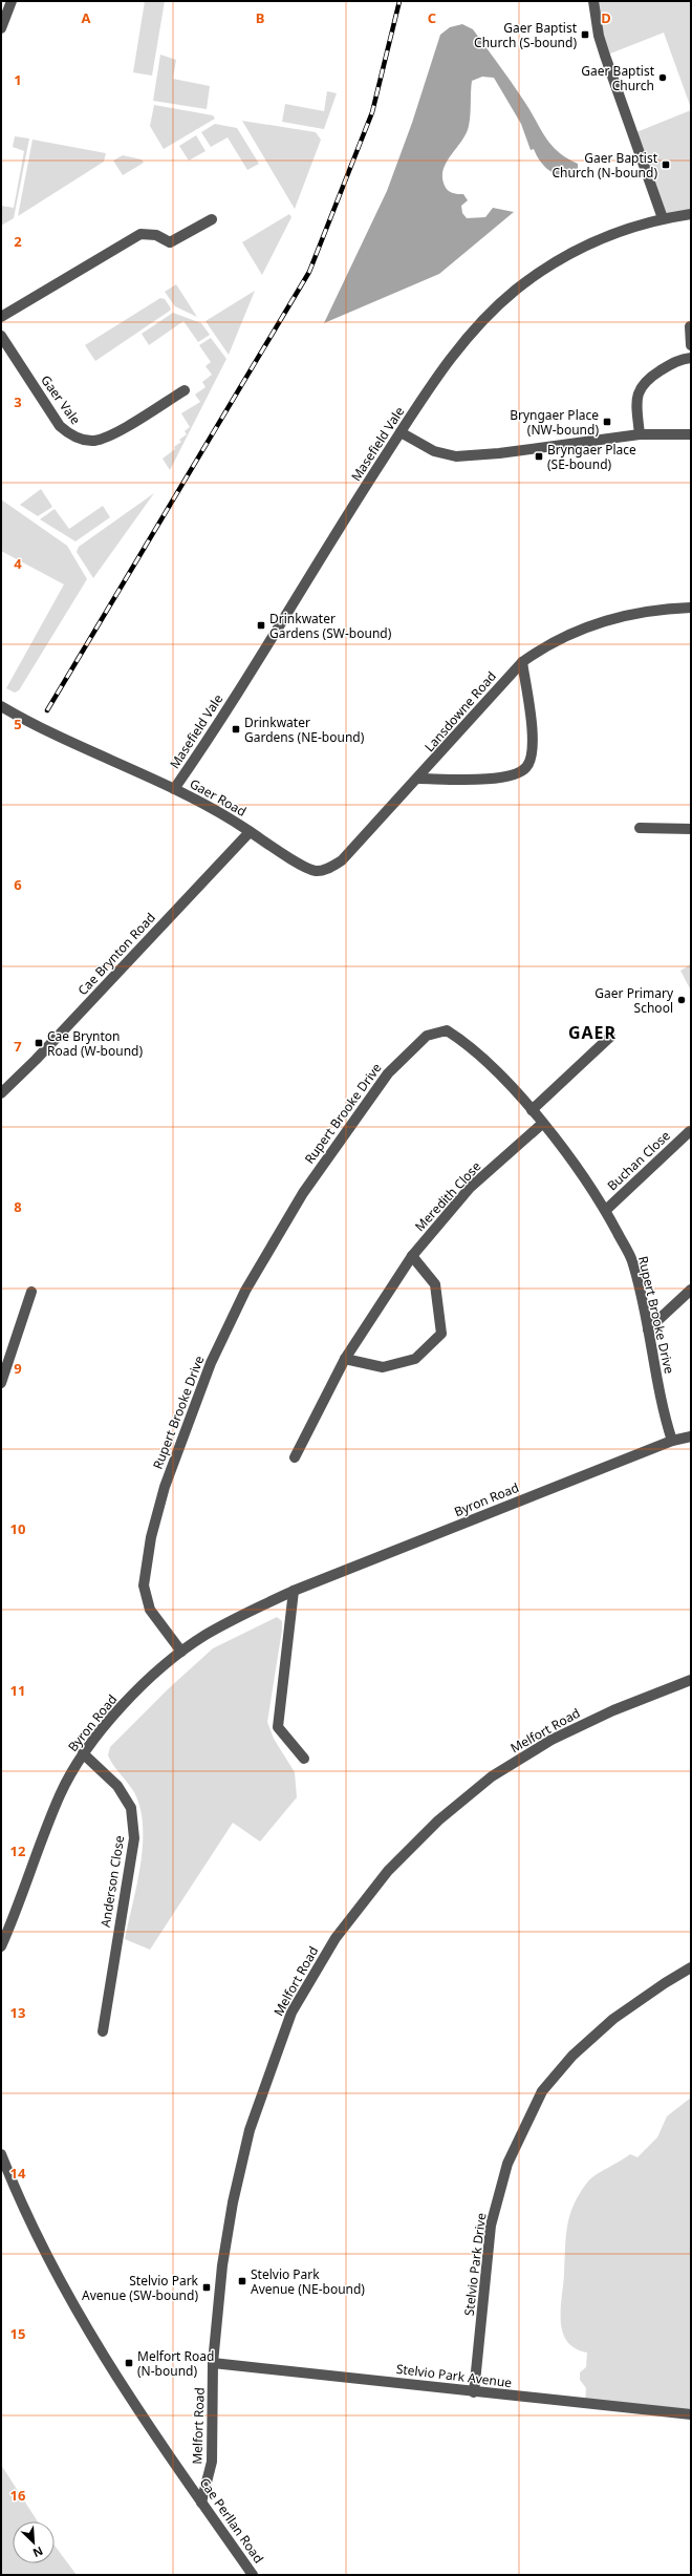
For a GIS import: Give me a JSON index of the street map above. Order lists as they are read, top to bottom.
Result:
{
  "streets": {
    "street": [
      "Gaer Vale",
      "Masefield Vale",
      "Lansdowne Road",
      "Gaer Road",
      "Cae Brynton Road",
      "Rupert Brooke Drive",
      "Buchan Close",
      "Meredith Close",
      "Byron Road",
      "Melfort Road",
      "Anderson Close",
      "Stelvio Park Drive",
      "Stelvio Park Avenue",
      "Cae Perllan Road"
    ]
  },
  "crossings": [
    ["Masefield Vale", "Gaer Road"],
    ["Lansdowne Road", "Gaer Road"],
    ["Gaer Road", "Cae Brynton Road"],
    ["Rupert Brooke Drive", "Buchan Close"],
    ["Rupert Brooke Drive", "Meredith Close"],
    ["Rupert Brooke Drive", "Byron Road"],
    ["Byron Road", "Anderson Close"],
    ["Melfort Road", "Stelvio Park Avenue"],
    ["Melfort Road", "Cae Perllan Road"],
    ["Stelvio Park Drive", "Stelvio Park Avenue"]
  ],
  "districts": ["GAER"],
  "places": {
    "transit": [
      "Gaer Baptist Church (S-bound)",
      "Gaer Baptist Church (N-bound)",
      "Bryngaer Place (NW-bound)",
      "Bryngaer Place (SE-bound)",
      "Drinkwater Gardens (SW-bound)",
      "Drinkwater Gardens (NE-bound)",
      "Cae Brynton Road (W-bound)",
      "Stelvio Park Avenue (NE-bound)",
      "Stelvio Park Avenue (SW-bound)",
      "Melfort Road (N-bound)"
    ],
    "other": ["Gaer Baptist Church", "Gaer Primary School"]
  },
  "north": "bottom right",
  "grid": {
    "columns": [
      "A",
      "B",
      "C",
      "D"
    ],
    "rows": [
      "1",
      "2",
      "3",
      "4",
      "5",
      "6",
      "7",
      "8",
      "9",
      "10",
      "11",
      "12",
      "13",
      "14",
      "15",
      "16"
    ]
  }
}
